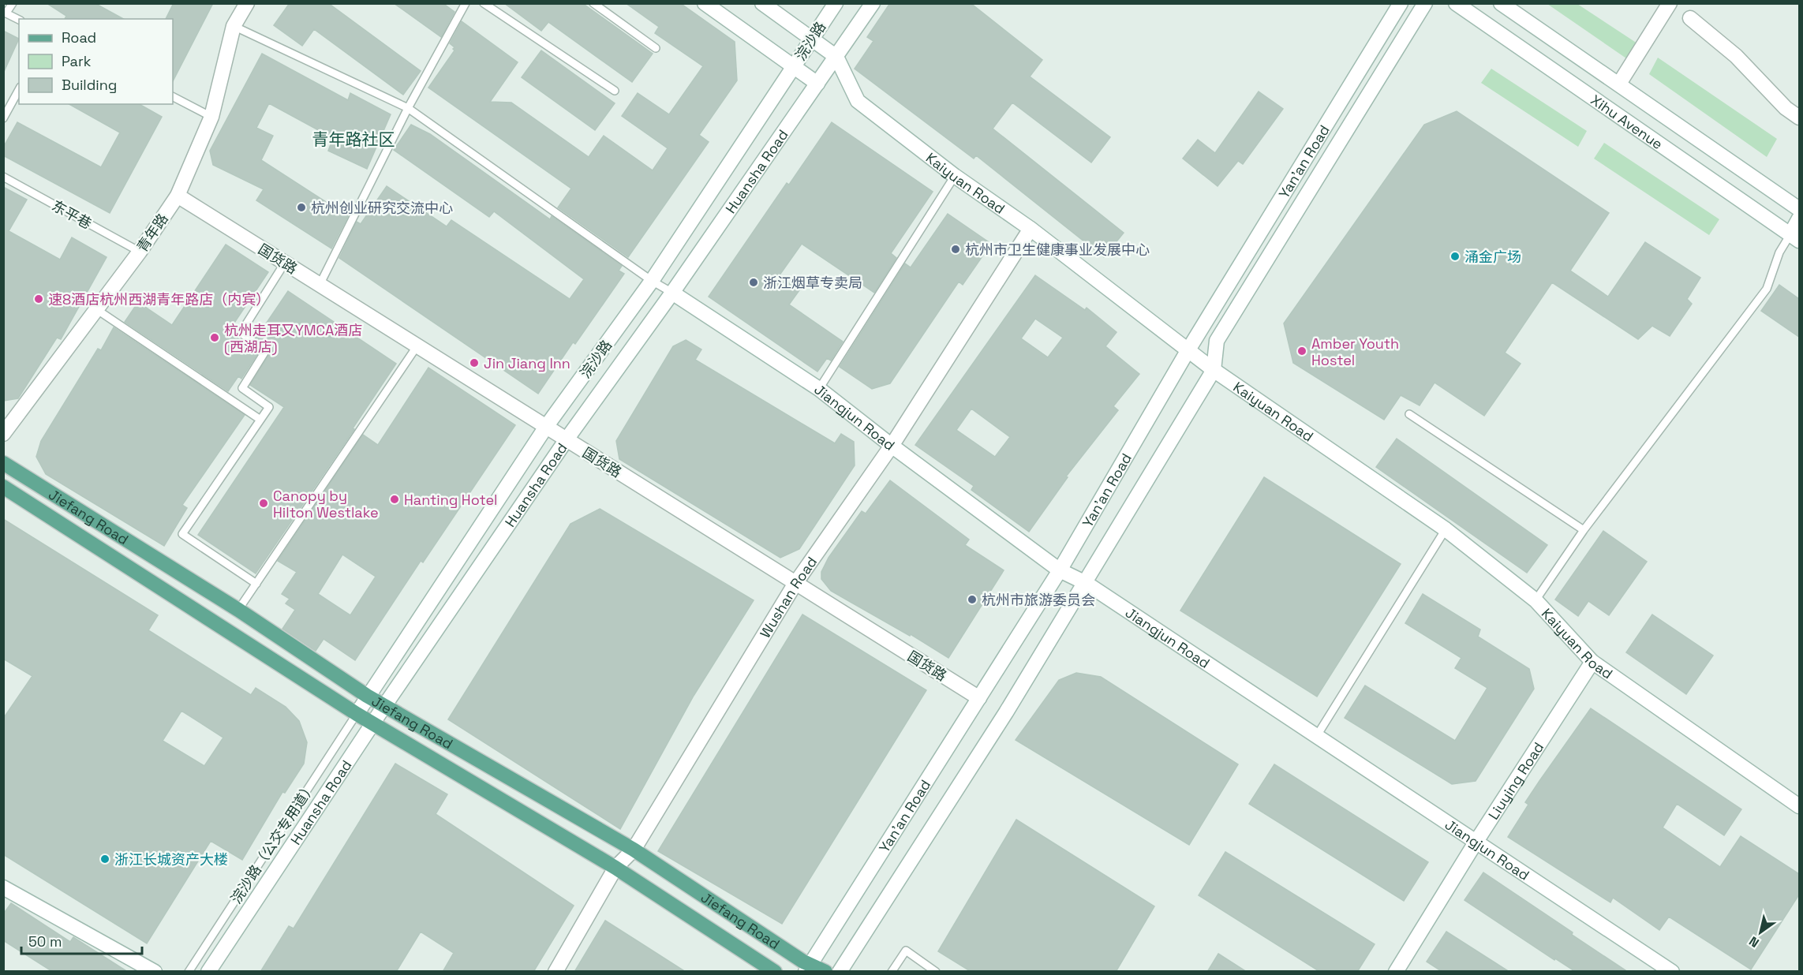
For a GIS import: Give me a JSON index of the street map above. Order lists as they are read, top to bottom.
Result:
{
  "streets": {
    "main road": ["Jiefang Road"],
    "street": [
      "浣沙路",
      "Xihu Avenue",
      "Yan'an Road",
      "Huansha Road",
      "Kaiyuan Road",
      "青年路",
      "国货路",
      "Jiangjun Road",
      "Wushan Road",
      "Liuying Road"
    ],
    "lane": ["东平巷", "浣沙路（公交专用道）"]
  },
  "crossings": [
    ["浣沙路", "Kaiyuan Road"],
    ["浣沙路", "国货路"],
    ["浣沙路", "Jiefang Road"],
    ["浣沙路", "浣沙路（公交专用道）"],
    ["Yan'an Road", "Kaiyuan Road"],
    ["Yan'an Road", "国货路"],
    ["Yan'an Road", "Jiangjun Road"],
    ["Yan'an Road", "Jiefang Road"],
    ["Huansha Road", "Kaiyuan Road"],
    ["Huansha Road", "国货路"],
    ["Huansha Road", "Jiangjun Road"],
    ["Huansha Road", "Jiefang Road"],
    ["Kaiyuan Road", "Wushan Road"],
    ["Kaiyuan Road", "Liuying Road"],
    ["东平巷", "青年路"],
    ["青年路", "国货路"],
    ["国货路", "Wushan Road"],
    ["Jiangjun Road", "Wushan Road"],
    ["Jiangjun Road", "Liuying Road"],
    ["Jiefang Road", "Wushan Road"],
    ["Jiefang Road", "浣沙路（公交专用道）"]
  ],
  "districts": ["青年路社区"],
  "places": [
    "杭州创业研究交流中心",
    "杭州市卫生健康事业发展中心",
    "涌金广场",
    "浙江烟草专卖局",
    "速8酒店杭州西湖青年路店（内宾）",
    "杭州走耳又YMCA酒店 (西湖店)",
    "Amber Youth Hostel",
    "Jin Jiang Inn",
    "Hanting Hotel",
    "Canopy by Hilton Westlake",
    "杭州市旅游委员会",
    "浙江长城资产大楼"
  ],
  "legend": ["Road", "Park", "Building"],
  "scale_bar": "50 m",
  "north": "bottom left"
}
